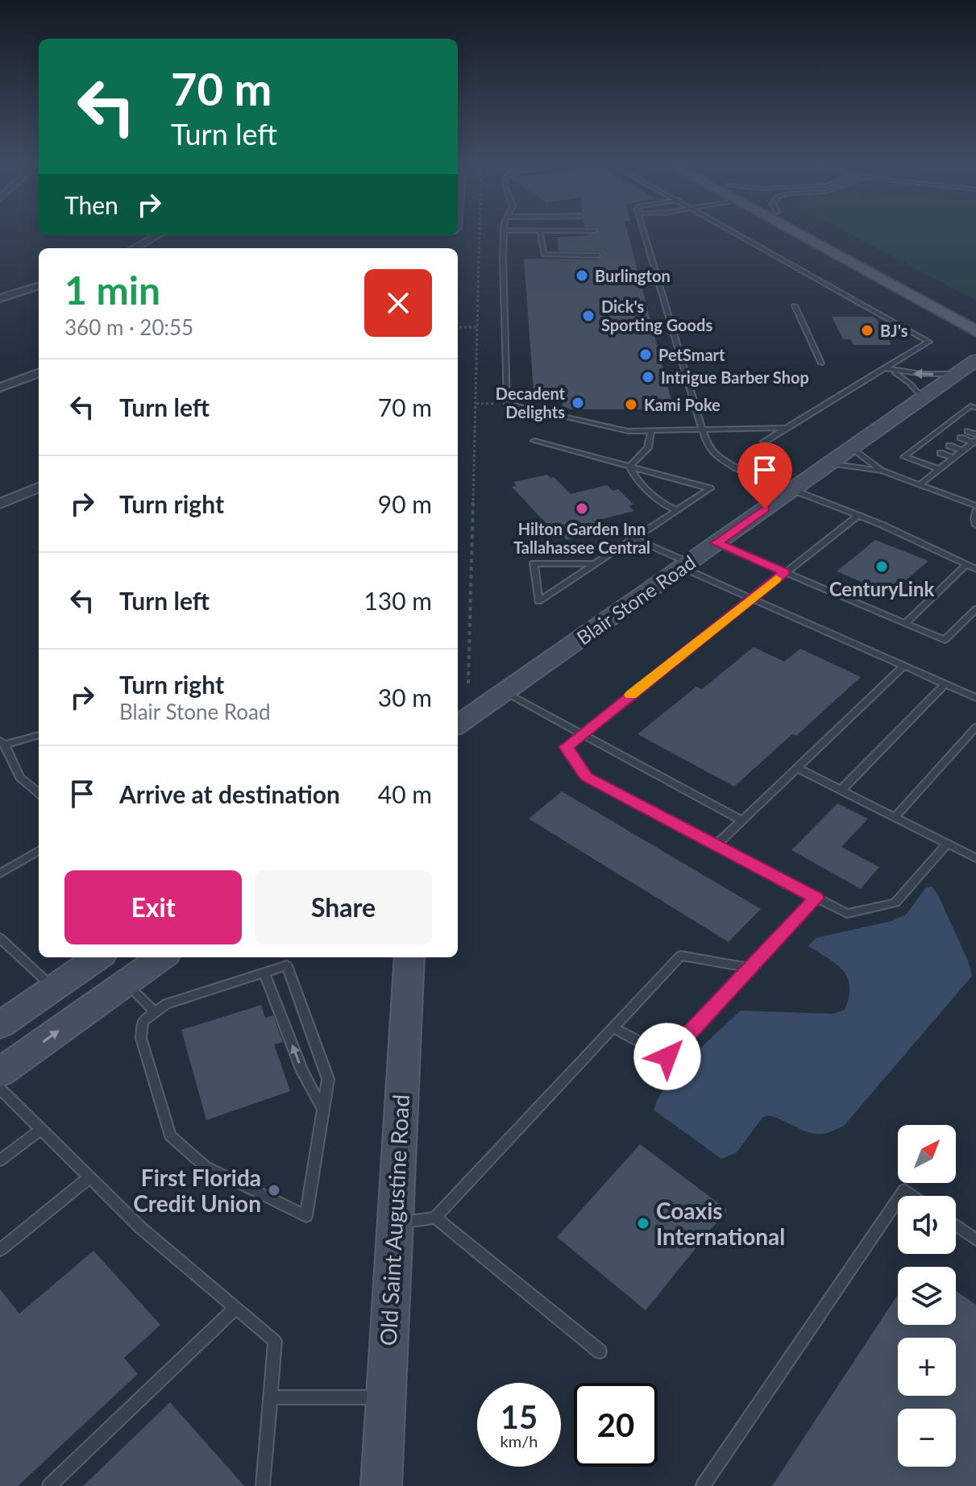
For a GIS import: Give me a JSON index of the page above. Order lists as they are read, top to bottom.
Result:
{
  "streets": {
    "main road": ["Blair Stone Road", "Old Saint Augustine Road"]
  },
  "places": [
    "Burlington",
    "Dick's Sporting Goods",
    "BJ's",
    "PetSmart",
    "Intrigue Barber Shop",
    "Decadent Delights",
    "Kami Poke",
    "Hilton Garden Inn Tallahassee Central",
    "CenturyLink",
    "First Florida Credit Union",
    "Coaxis International"
  ],
  "north": "top right",
  "page": {
    "turn": ["70 m", "Turn left"],
    "then": "Then",
    "heading": ["1 min", "360 m · 20:55"],
    "list": [
      {
        "name": "Turn left",
        "value": "70 m"
      },
      {
        "name": "Turn right",
        "value": "90 m"
      },
      {
        "name": "Turn left",
        "value": "130 m"
      },
      {
        "name": "Turn right",
        "note": "Blair Stone Road",
        "value": "30 m"
      },
      {
        "name": "Arrive at destination",
        "value": "40 m"
      }
    ],
    "buttons": ["Exit", "Share"],
    "map_buttons": ["+", "−"],
    "speed": "15 km/h",
    "limit": "20"
  }
}
